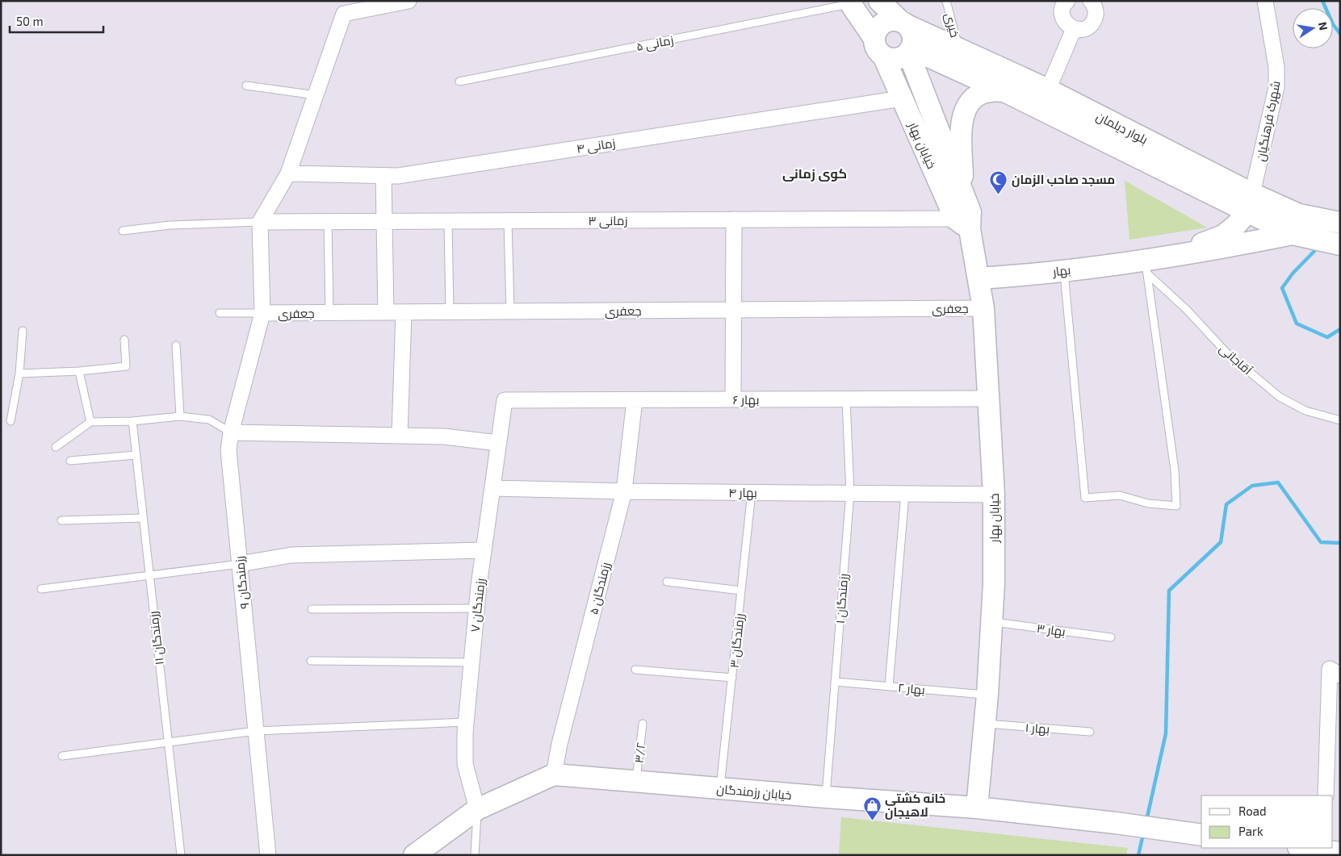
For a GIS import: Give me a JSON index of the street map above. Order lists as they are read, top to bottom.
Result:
{
  "streets": {
    "street": [
      "شهرک فرهنگیان",
      "بلوار دیلمان",
      "زمانی ۴",
      "خیابان بهار",
      "زمانی ۳",
      "بهار",
      "جعفری",
      "بهار ۶",
      "بهار ۴",
      "رزمندگان ۹",
      "رزمندگان ۵",
      "رزمندگان ۷",
      "خیابان رزمندگان"
    ],
    "lane": [
      "خیری",
      "زمانی ۵",
      "آقاجانی",
      "رزمندگان ۱",
      "بهار ۳",
      "رزمندگان ۱۱",
      "رزمندگان ۳",
      "بهار ۲",
      "بهار ۱",
      "۳/۲"
    ]
  },
  "crossings": [
    ["خیری", "بلوار دیلمان"],
    ["شهرک فرهنگیان", "بلوار دیلمان"],
    ["شهرک فرهنگیان", "بهار"],
    ["بلوار دیلمان", "خیابان بهار"],
    ["بلوار دیلمان", "بهار"],
    ["زمانی ۴", "خیابان بهار"],
    ["خیابان بهار", "زمانی ۳"],
    ["خیابان بهار", "بهار"],
    ["خیابان بهار", "جعفری"],
    ["خیابان بهار", "بهار ۶"],
    ["خیابان بهار", "بهار ۴"],
    ["خیابان بهار", "بهار ۳"],
    ["خیابان بهار", "بهار ۲"],
    ["خیابان بهار", "بهار ۱"],
    ["خیابان بهار", "خیابان رزمندگان"],
    ["زمانی ۳", "رزمندگان ۹"],
    ["بهار", "آقاجانی"],
    ["جعفری", "رزمندگان ۹"],
    ["بهار ۶", "رزمندگان ۵"],
    ["بهار ۶", "رزمندگان ۱"],
    ["بهار ۶", "رزمندگان ۷"],
    ["بهار ۴", "رزمندگان ۵"],
    ["بهار ۴", "رزمندگان ۱"],
    ["بهار ۴", "رزمندگان ۷"],
    ["بهار ۴", "رزمندگان ۳"],
    ["رزمندگان ۵", "خیابان رزمندگان"],
    ["رزمندگان ۱", "بهار ۲"],
    ["رزمندگان ۱", "خیابان رزمندگان"],
    ["رزمندگان ۷", "خیابان رزمندگان"],
    ["رزمندگان ۳", "خیابان رزمندگان"],
    ["۳/۲", "خیابان رزمندگان"]
  ],
  "districts": ["کوی زمانی"],
  "places": {
    "mosque": ["مسجد صاحب الزمان"],
    "shop": ["خانه کشتی لاهیجان"]
  },
  "legend": ["Road", "Park"],
  "scale_bar": "50 m",
  "north": "right"
}
